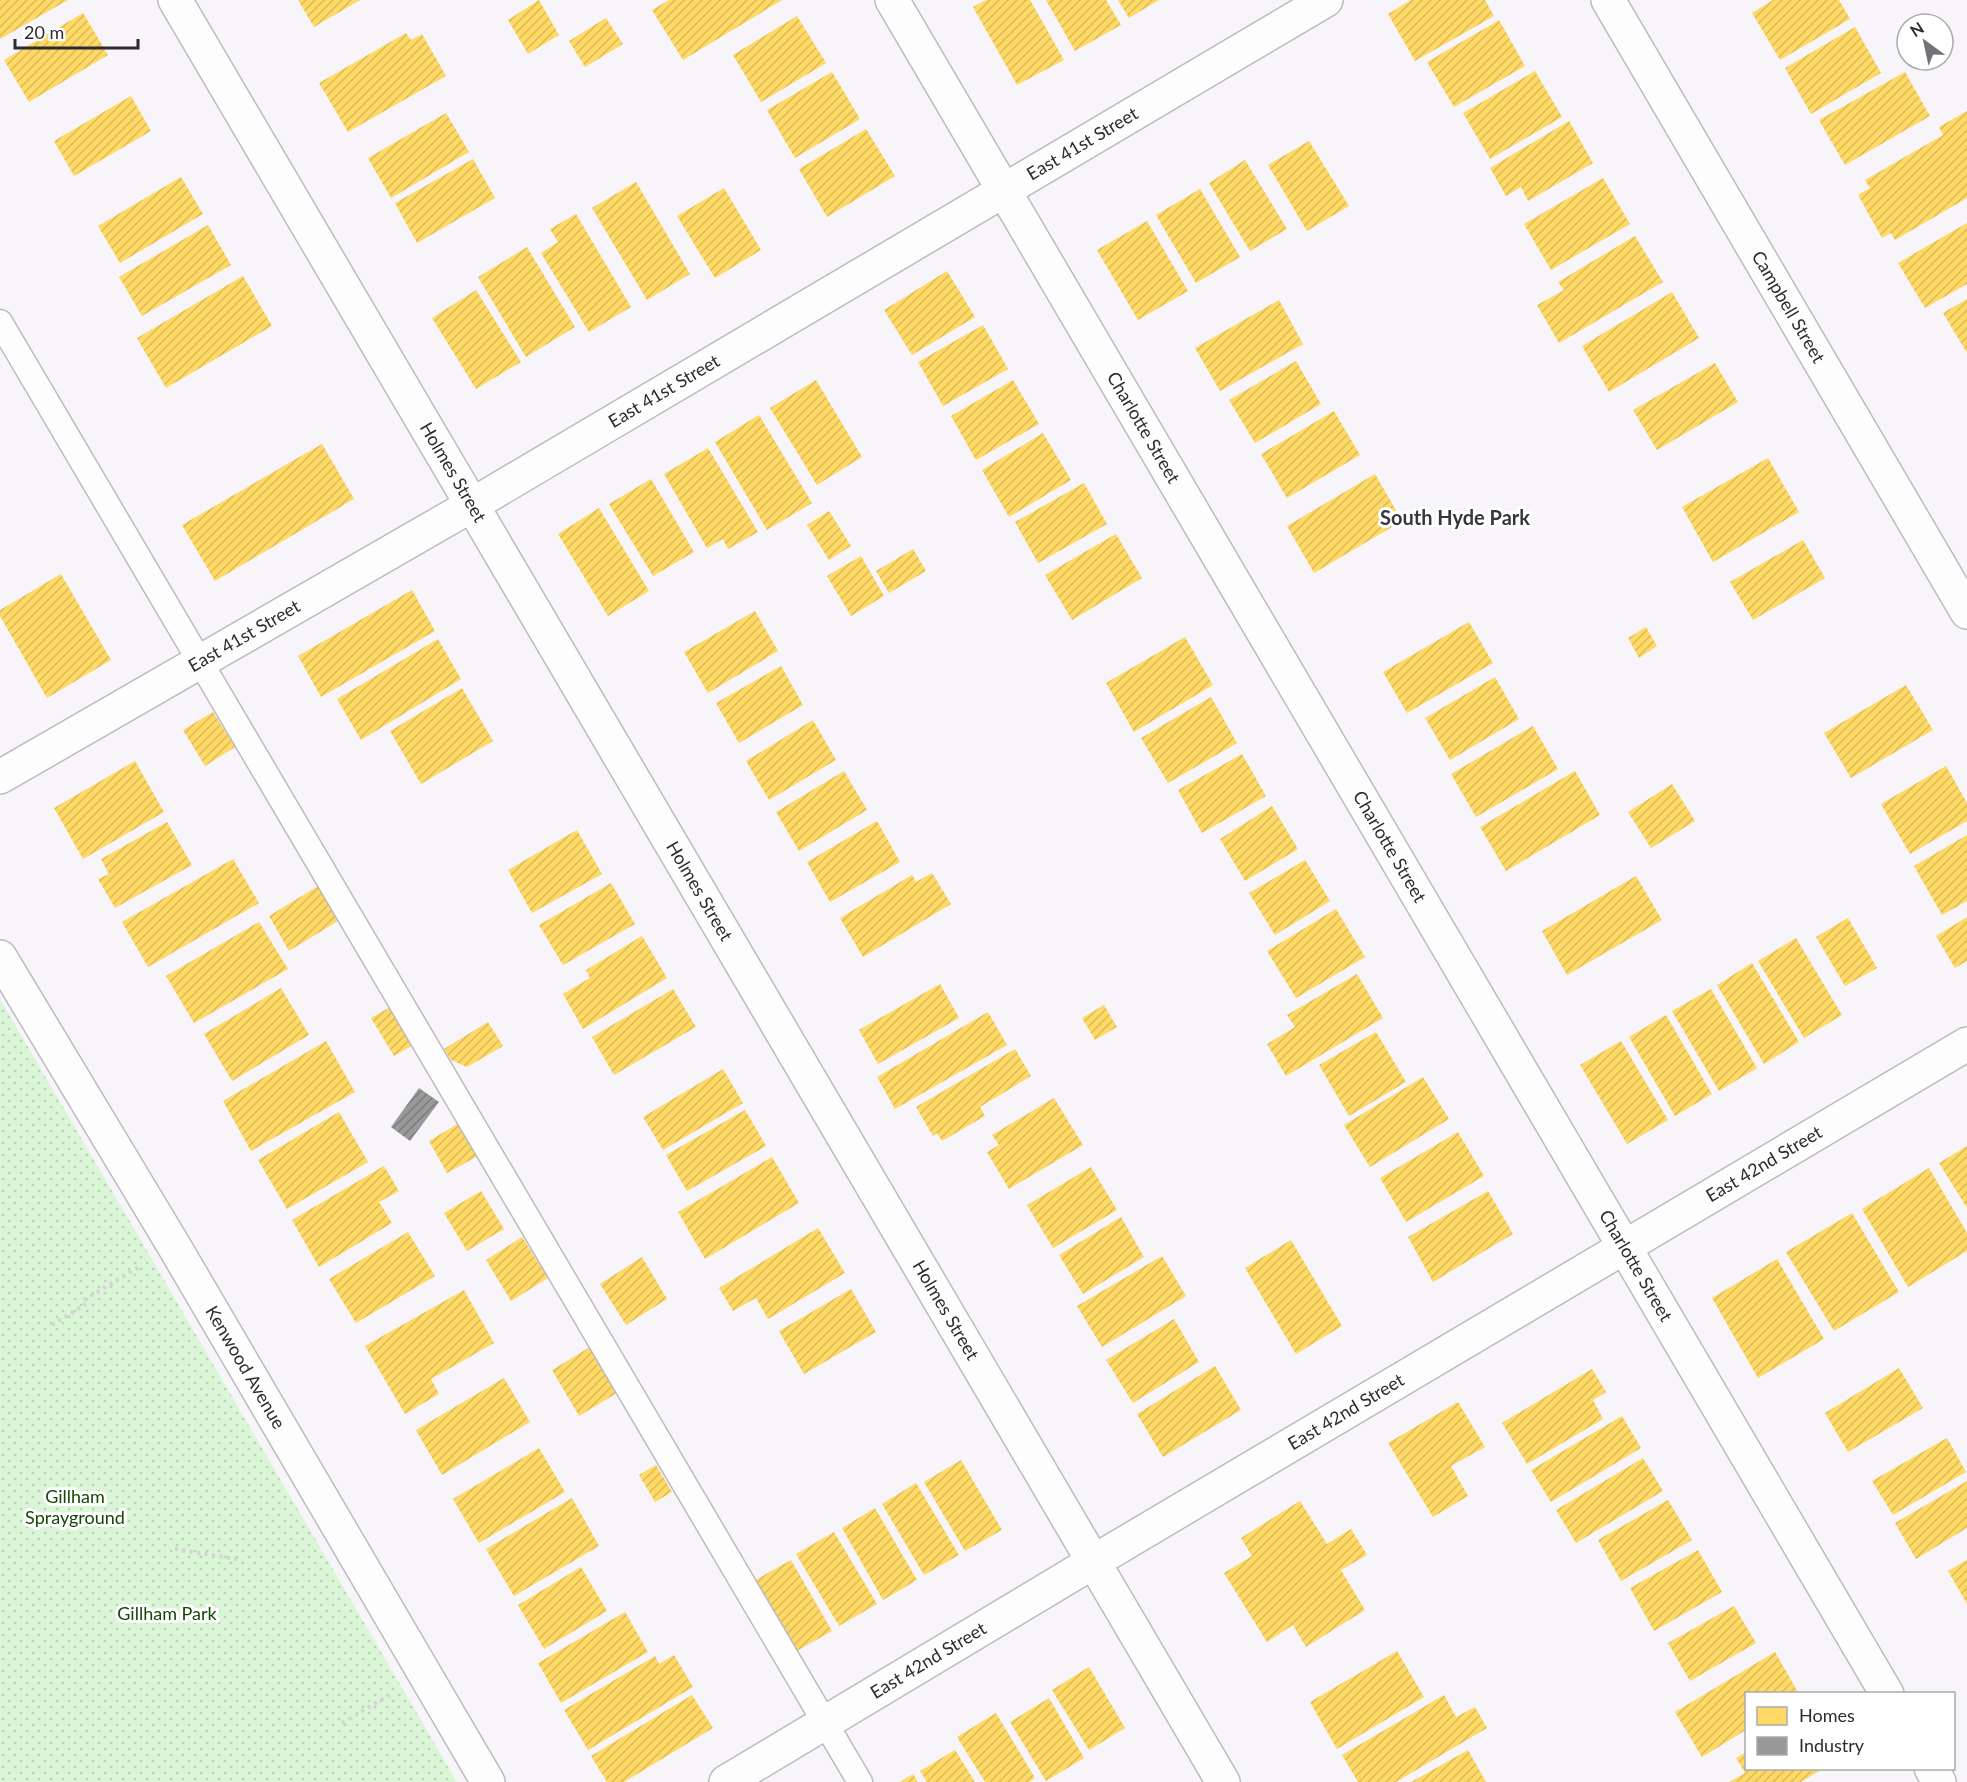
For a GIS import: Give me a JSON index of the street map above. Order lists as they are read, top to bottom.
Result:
{
  "streets": {
    "street": [
      "East 41st Street",
      "Campbell Street",
      "Charlotte Street",
      "Holmes Street",
      "East 42nd Street",
      "Kenwood Avenue"
    ]
  },
  "crossings": [
    ["East 41st Street", "Charlotte Street"],
    ["East 41st Street", "Holmes Street"],
    ["Charlotte Street", "East 42nd Street"],
    ["Holmes Street", "East 42nd Street"]
  ],
  "districts": ["South Hyde Park"],
  "parks": ["Gillham Sprayground", "Gillham Park"],
  "legend": ["Homes", "Industry"],
  "scale_bar": "20 m",
  "north": "top left"
}
